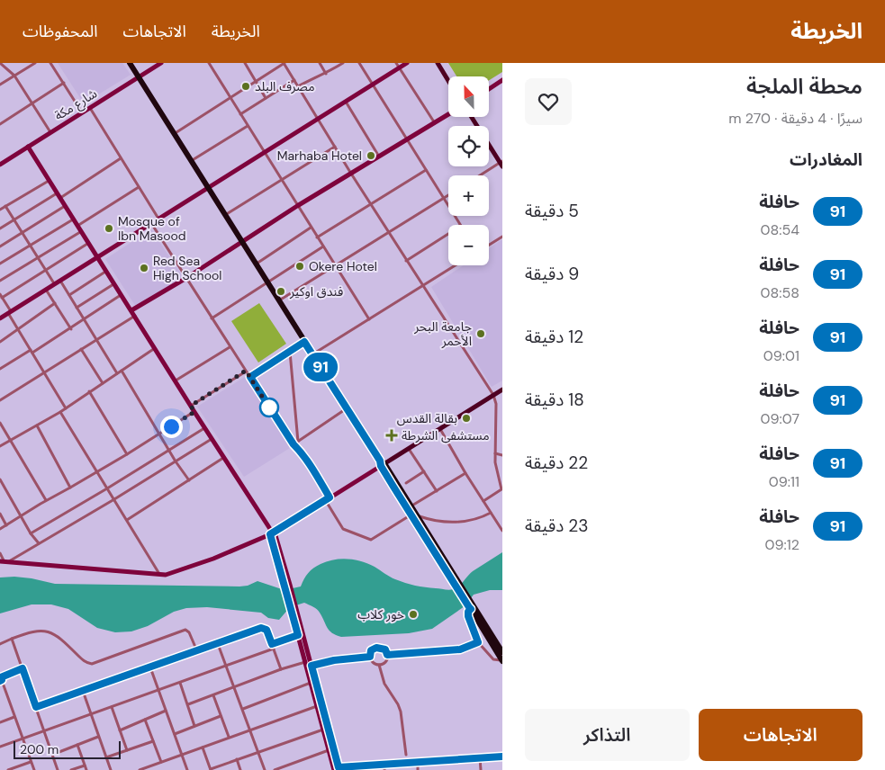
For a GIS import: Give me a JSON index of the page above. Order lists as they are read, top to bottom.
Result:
{
  "streets": {
    "street": ["شارع مكة"]
  },
  "places": {
    "other": [
      "مصرف البلد",
      "Marhaba Hotel",
      "Mosque of Ibn Masood",
      "Okere Hotel",
      "Red Sea High School",
      "فندق اوكير",
      "جامعة البحر الأحمر",
      "بقالة القدس",
      "خور كلاب"
    ],
    "health": ["مستشفى الشرطة"]
  },
  "lines": ["bus line 91"],
  "scale_bar": "200 m",
  "north": "top",
  "page": {
    "header": "الخريطة",
    "nav": ["الخريطة", "الاتجاهات", "المحفوظات"],
    "heading": [
      ["محطة الملجة", "سيرًا · 4 دقيقة · 270 m"],
      "المغادرات"
    ],
    "on_map": "91",
    "map_buttons": ["+", "−"],
    "list": [
      {
        "mark": "91",
        "name": "حافلة",
        "note": "08:54",
        "value": "5 دقيقة"
      },
      {
        "mark": "91",
        "name": "حافلة",
        "note": "08:58",
        "value": "9 دقيقة"
      },
      {
        "mark": "91",
        "name": "حافلة",
        "note": "09:01",
        "value": "12 دقيقة"
      },
      {
        "mark": "91",
        "name": "حافلة",
        "note": "09:07",
        "value": "18 دقيقة"
      },
      {
        "mark": "91",
        "name": "حافلة",
        "note": "09:11",
        "value": "22 دقيقة"
      },
      {
        "mark": "91",
        "name": "حافلة",
        "note": "09:12",
        "value": "23 دقيقة"
      }
    ],
    "buttons": ["الاتجاهات", "التذاكر"],
    "scale": "200 m"
  }
}
